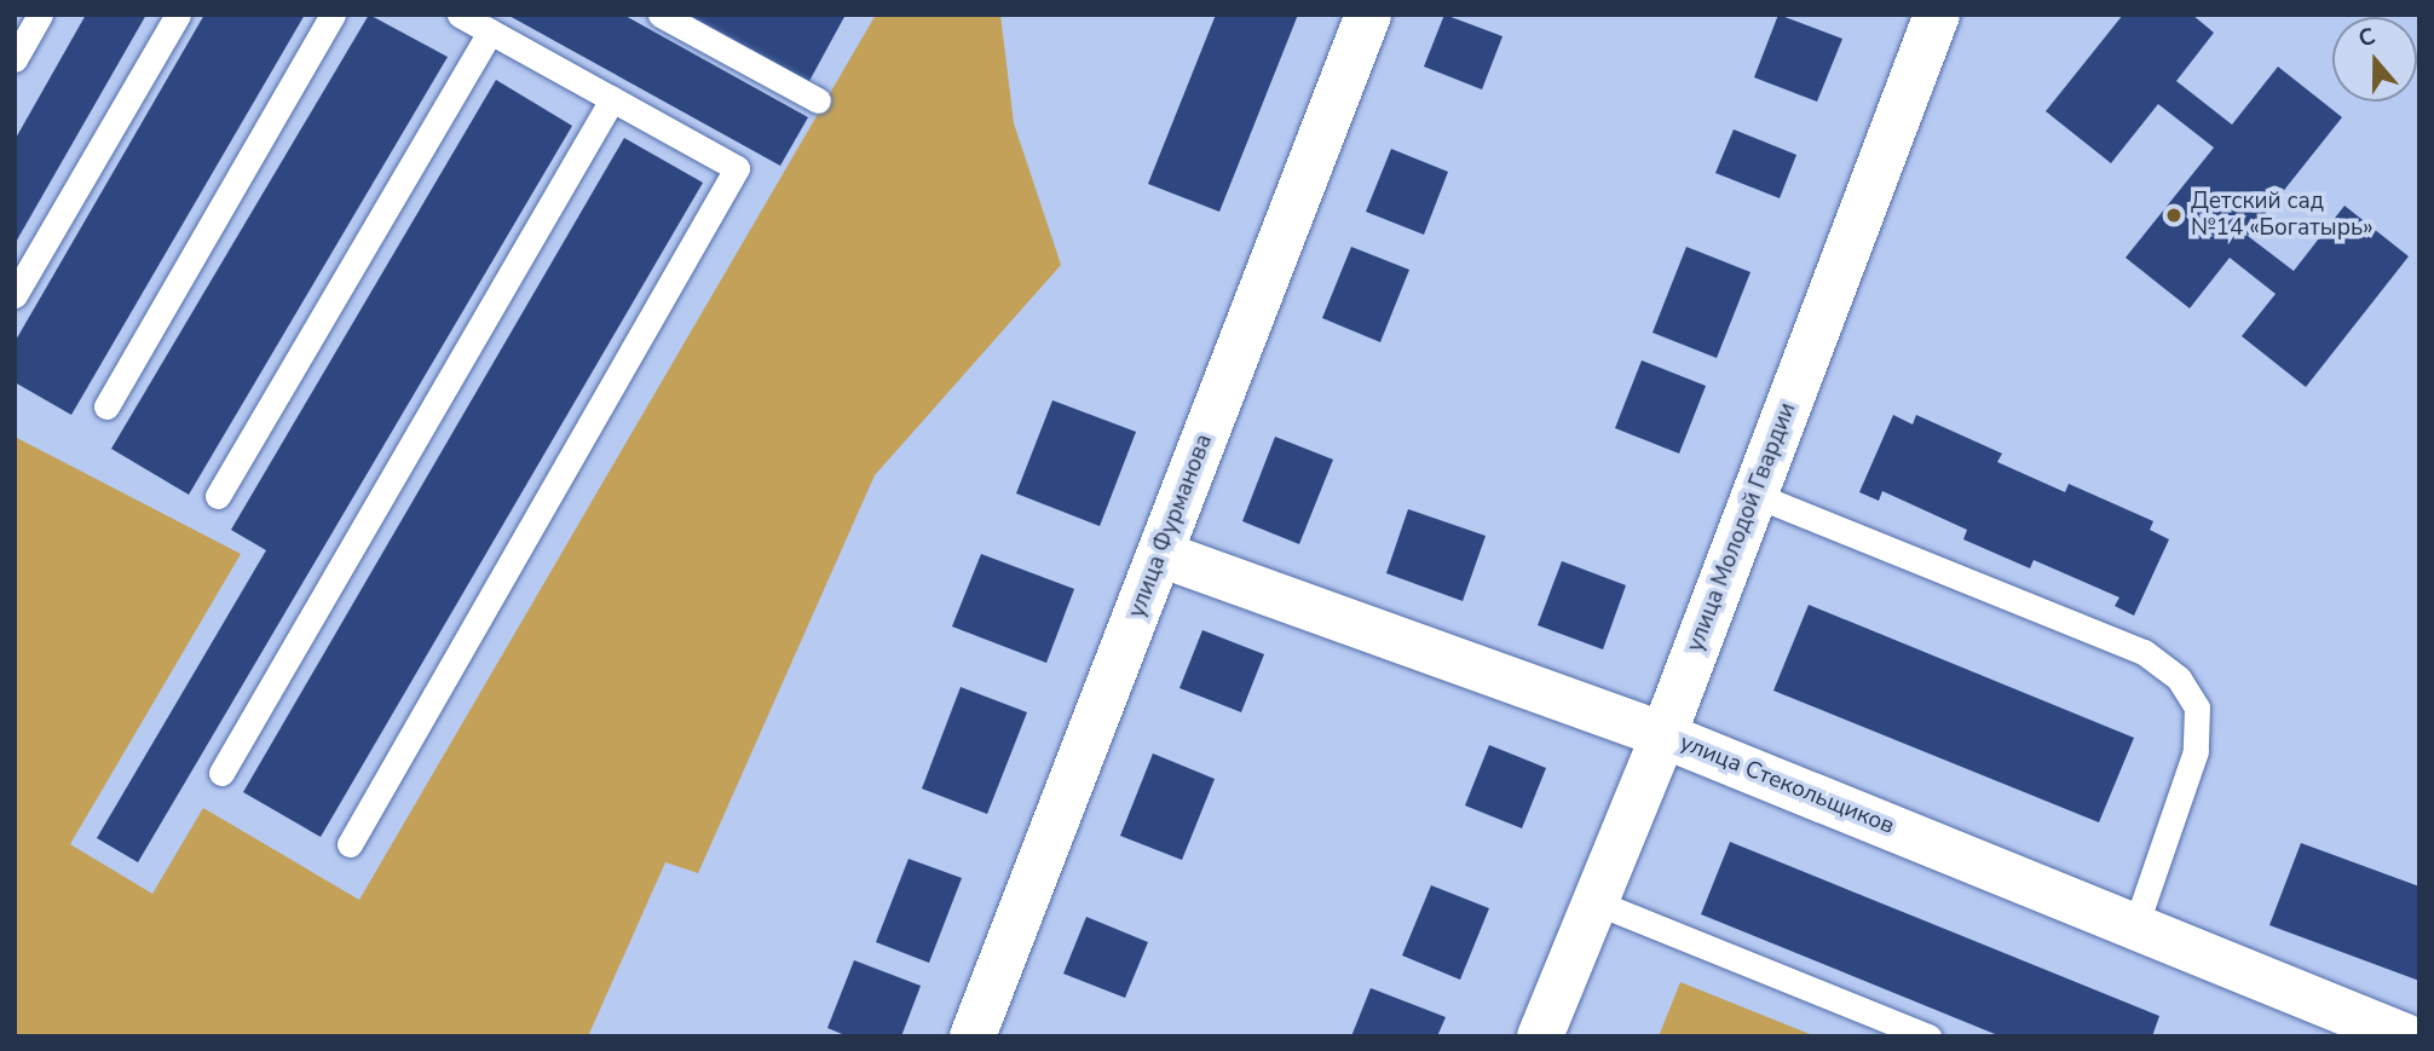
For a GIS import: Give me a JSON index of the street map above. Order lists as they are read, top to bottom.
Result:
{
  "streets": {
    "street": ["улица Фурманова", "улица Молодой Гвардии", "улица Стекольщиков"]
  },
  "crossings": [
    ["улица Фурманова", "улица Стекольщиков"],
    ["улица Молодой Гвардии", "улица Стекольщиков"]
  ],
  "places": ["Детский сад №14 «Богатырь»"],
  "north": "top"
}
